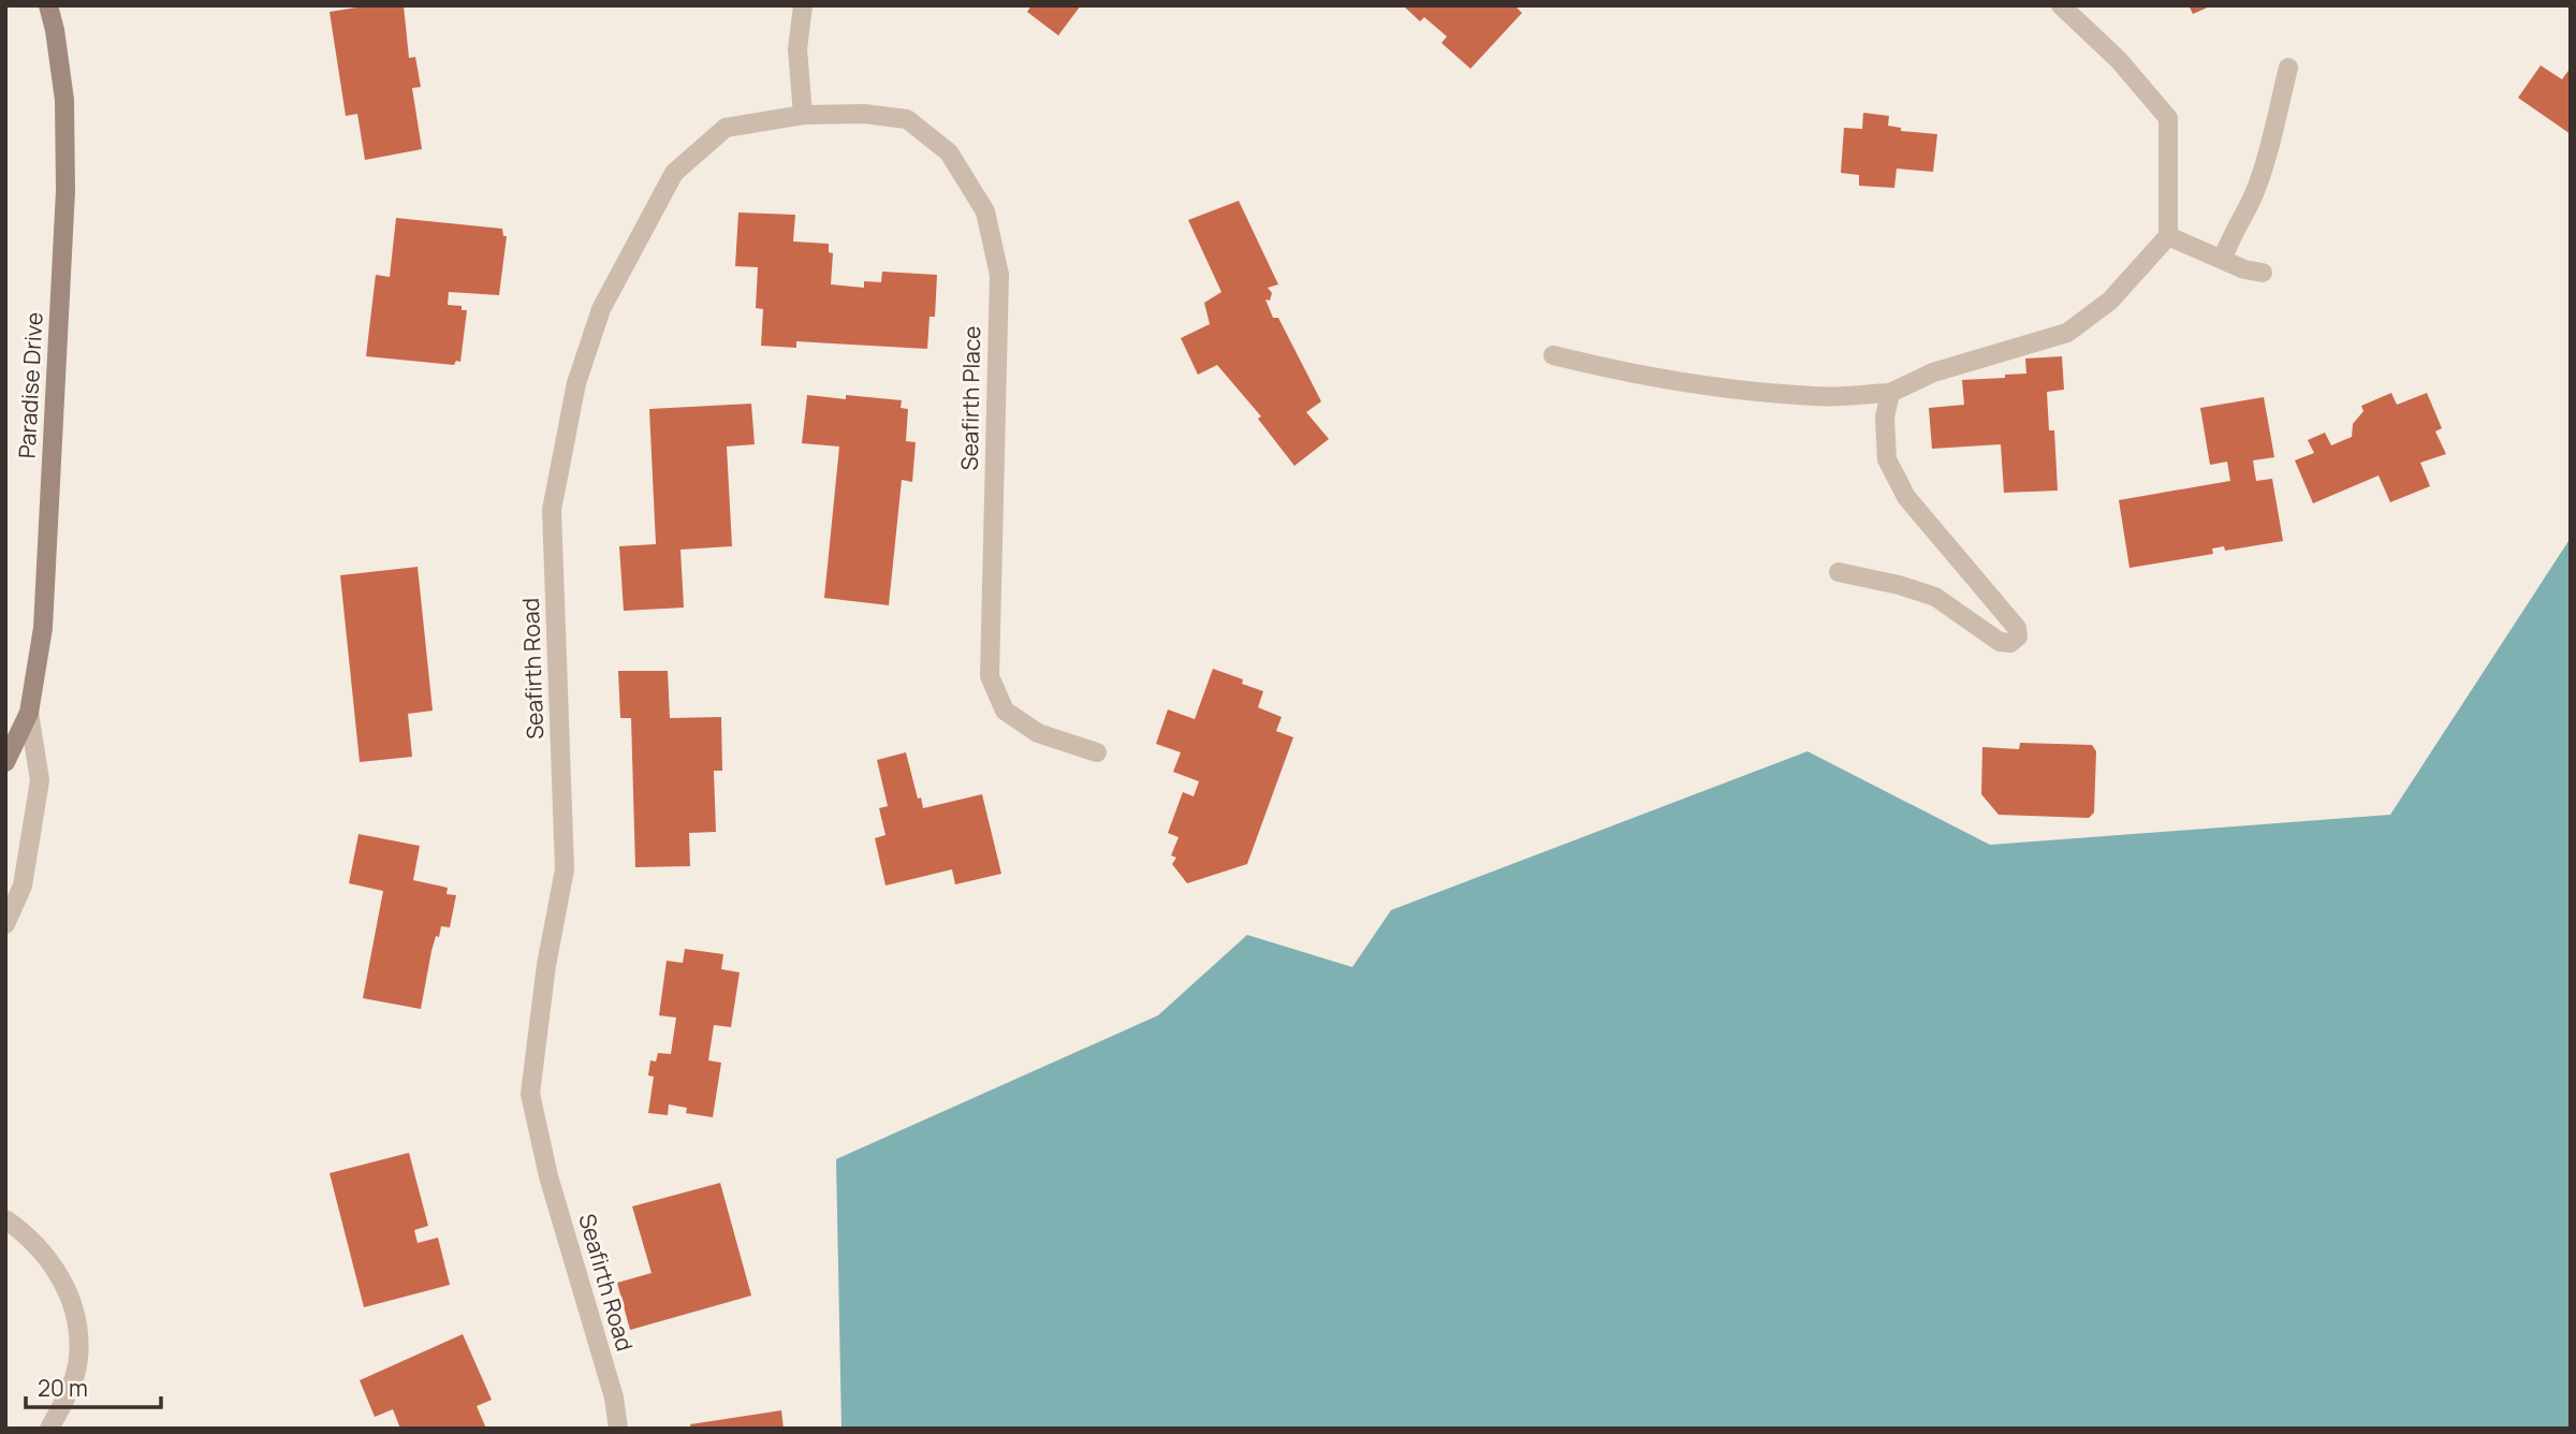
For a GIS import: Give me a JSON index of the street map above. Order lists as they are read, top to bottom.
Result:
{
  "streets": {
    "street": ["Paradise Drive", "Seafirth Place", "Seafirth Road"]
  },
  "crossings": [
    ["Seafirth Place", "Seafirth Road"]
  ],
  "scale_bar": "20 m"
}
